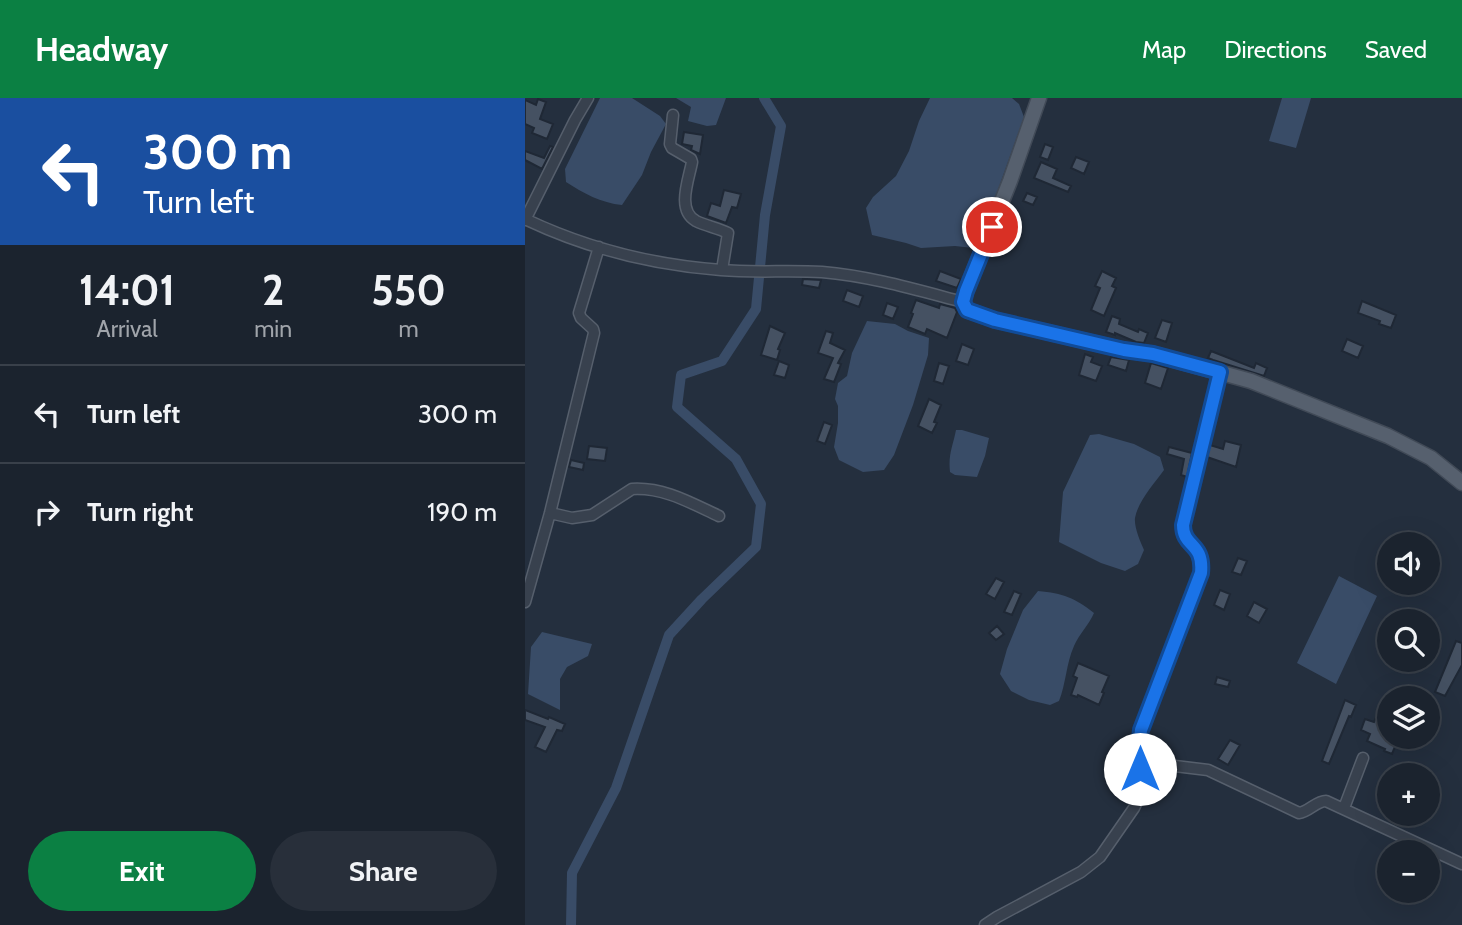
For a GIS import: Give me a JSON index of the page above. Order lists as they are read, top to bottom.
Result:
{
  "page": {
    "header": "Headway",
    "nav": ["Map", "Directions", "Saved"],
    "turn": ["300 m", "Turn left"],
    "eta": [
      "14:01",
      "Arrival",
      "2",
      "min",
      "550",
      "m"
    ],
    "list": [
      {
        "name": "Turn left",
        "value": "300 m"
      },
      {
        "name": "Turn right",
        "value": "190 m"
      }
    ],
    "map_buttons": ["+", "−"],
    "buttons": ["Exit", "Share"]
  }
}
